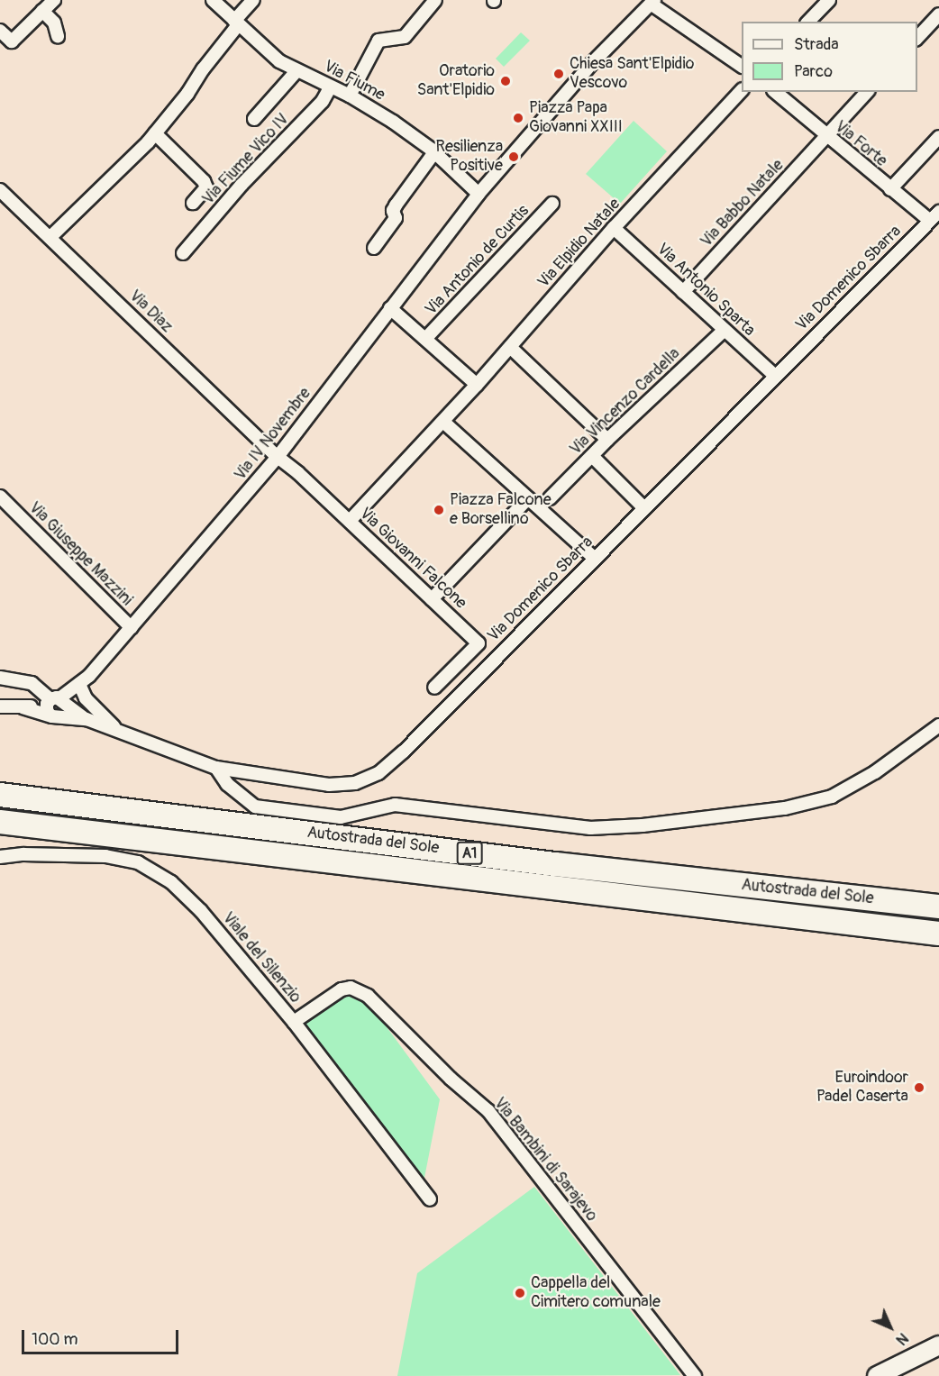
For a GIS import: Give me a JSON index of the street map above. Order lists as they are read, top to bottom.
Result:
{
  "streets": {
    "highway": ["Autostrada del Sole", "A1"],
    "street": [
      "Via Fiume",
      "Via Forte",
      "Via Fiume Vico IV",
      "Via Babbo Natale",
      "Via Elpidio Natale",
      "Via Antonio de Curtis",
      "Via Domenico Sbarra",
      "Via Antonio Sparta",
      "Via Diaz",
      "Via Vincenzo Cardella",
      "Via IV Novembre",
      "Via Giuseppe Mazzini",
      "Via Giovanni Falcone",
      "Viale del Silenzio",
      "Via Bambini di Sarajevo"
    ]
  },
  "crossings": [
    ["Via Fiume", "Via Fiume Vico IV"],
    ["Via Fiume", "Via IV Novembre"],
    ["Via Forte", "Via Babbo Natale"],
    ["Via Forte", "Via Domenico Sbarra"],
    ["Via Babbo Natale", "Via Antonio Sparta"],
    ["Via Elpidio Natale", "Via Antonio de Curtis"],
    ["Via Elpidio Natale", "Via Antonio Sparta"],
    ["Via Antonio de Curtis", "Via IV Novembre"],
    ["Via Domenico Sbarra", "Via Antonio Sparta"],
    ["Via Domenico Sbarra", "Via IV Novembre"],
    ["Via Antonio Sparta", "Via Vincenzo Cardella"],
    ["Via Diaz", "Via IV Novembre"],
    ["Via Diaz", "Via Giovanni Falcone"],
    ["Via IV Novembre", "Via Giuseppe Mazzini"],
    ["Via IV Novembre", "Via Giovanni Falcone"],
    ["Viale del Silenzio", "Via Bambini di Sarajevo"]
  ],
  "places": [
    "Chiesa Sant'Elpidio Vescovo",
    "Oratorio Sant'Elpidio",
    "Piazza Papa Giovanni XXIII",
    "Resilienza Positive",
    "Piazza Falcone e Borsellino",
    "Euroindoor Padel Caserta",
    "Cappella del Cimitero comunale"
  ],
  "legend": ["Strada", "Parco"],
  "scale_bar": "100 m",
  "north": "bottom right"
}
